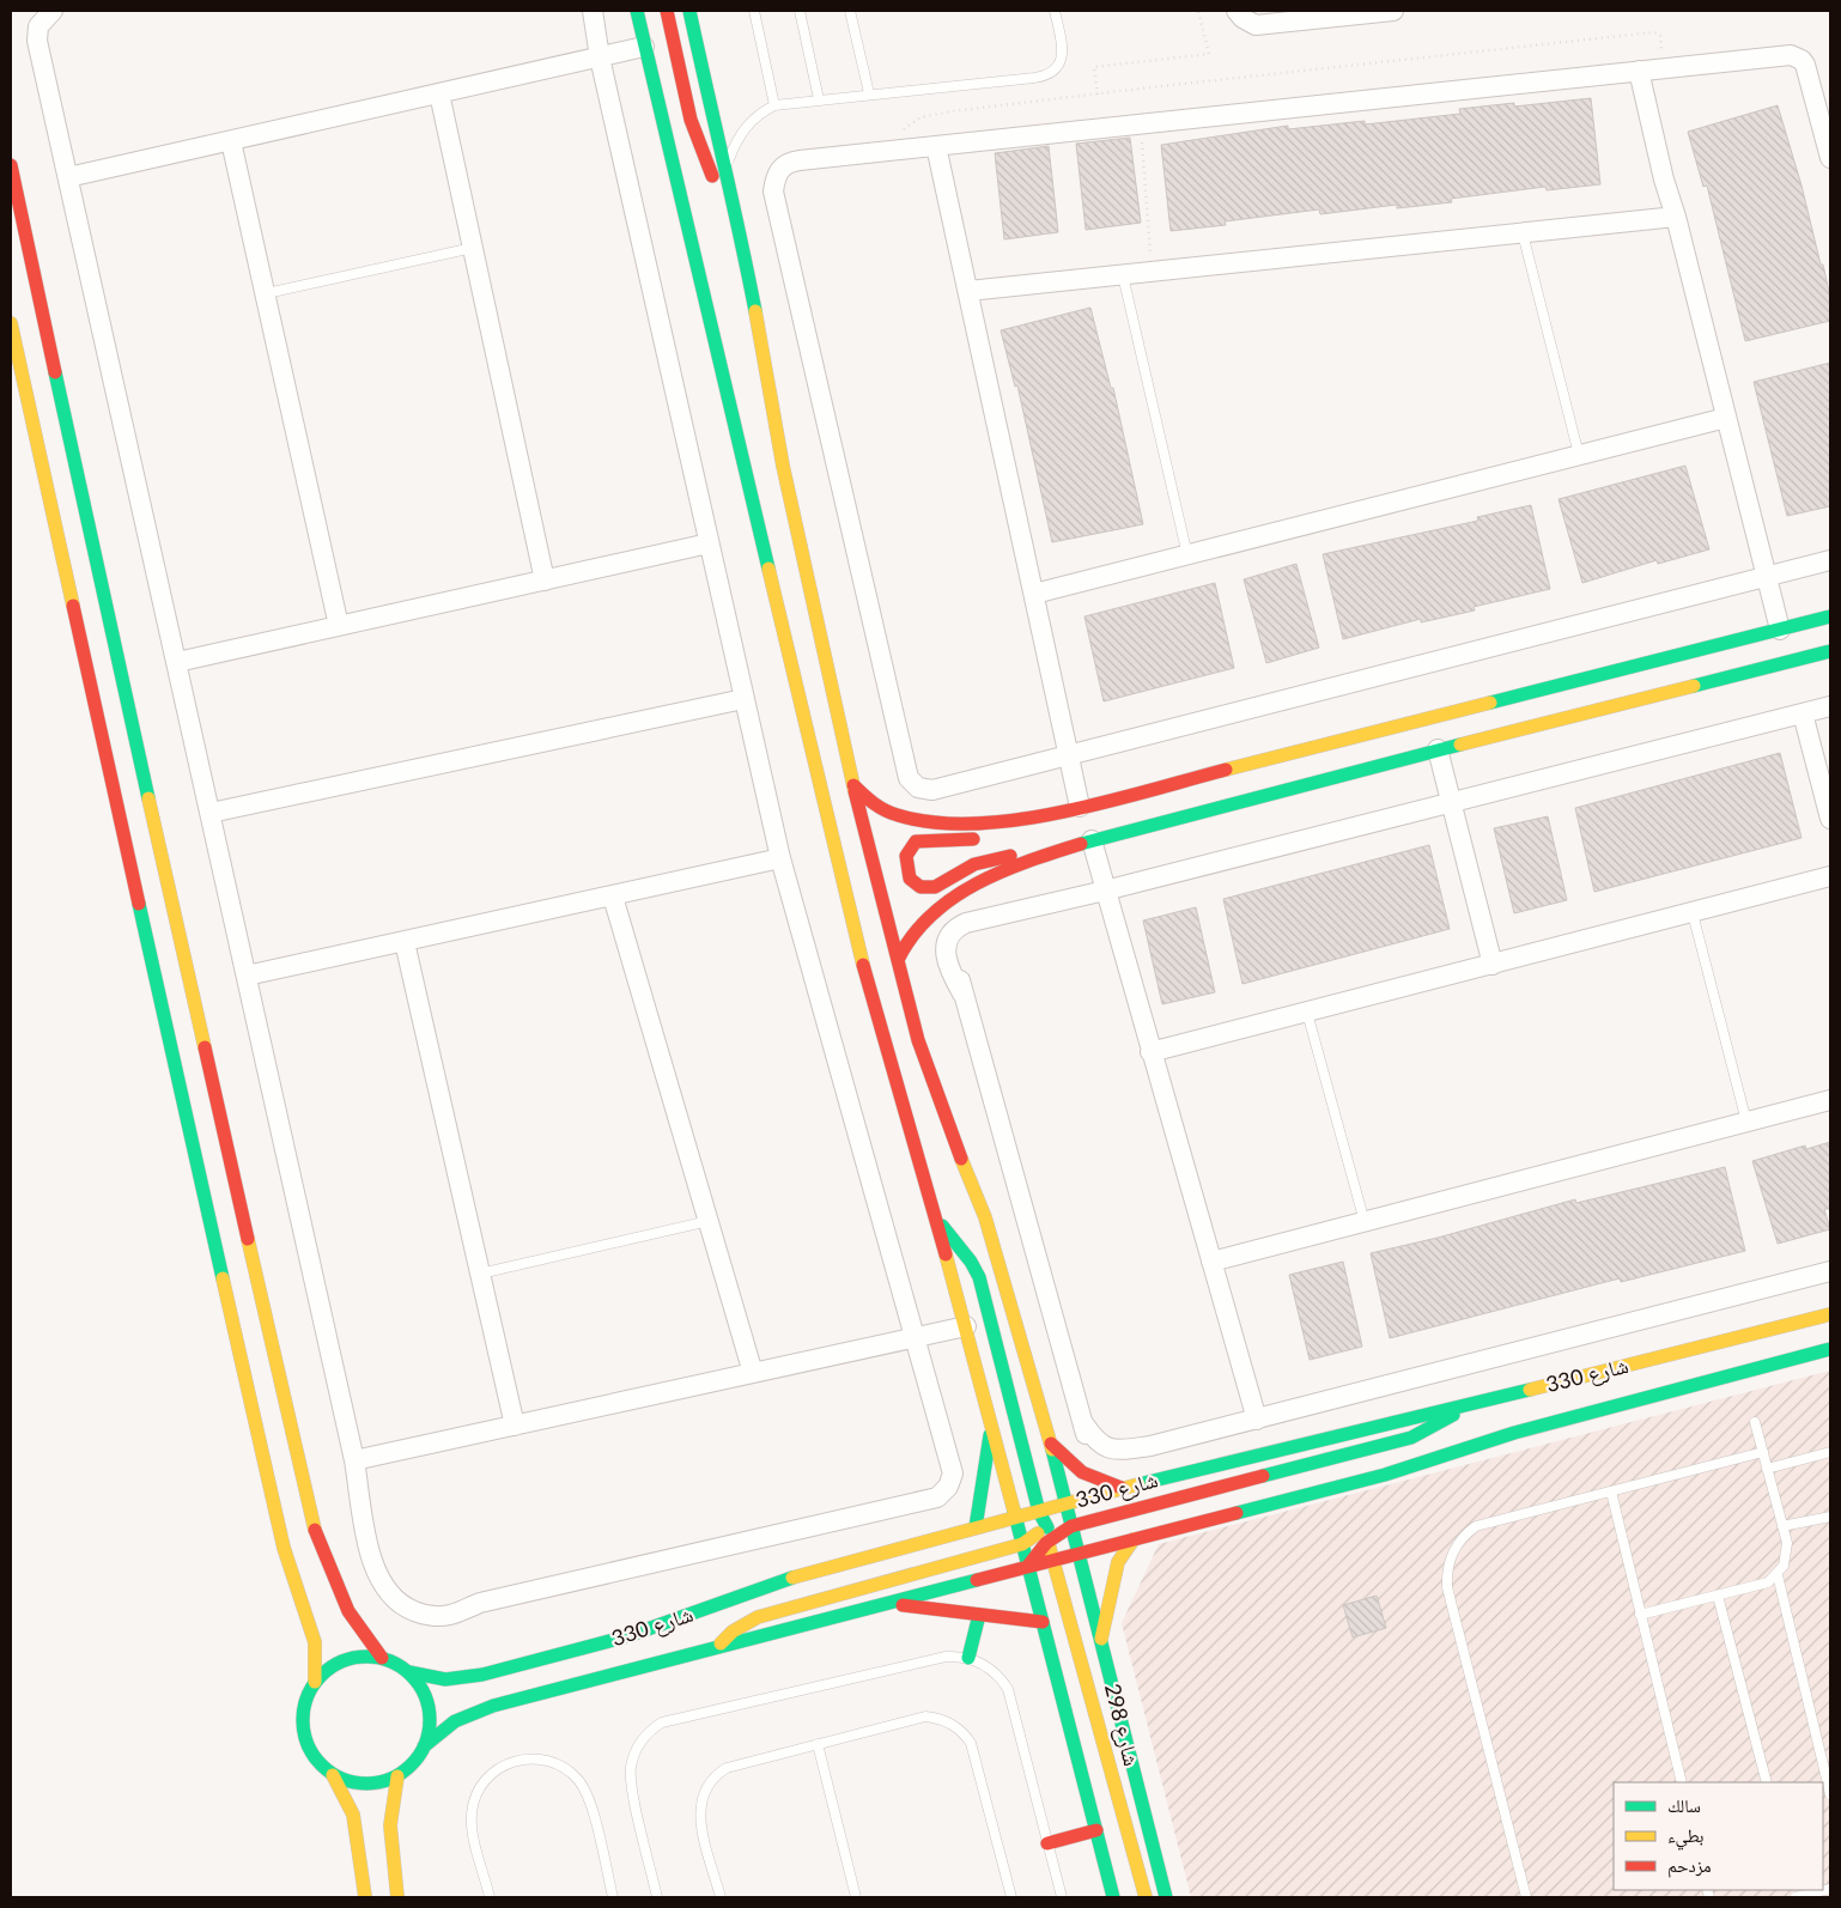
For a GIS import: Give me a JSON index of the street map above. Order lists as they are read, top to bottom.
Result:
{
  "streets": {
    "street": ["شارع 330", "شارع 298"]
  },
  "crossings": [
    ["شارع 330", "شارع 298"]
  ],
  "legend": ["سالك", "بطيء", "مزدحم"]
}
